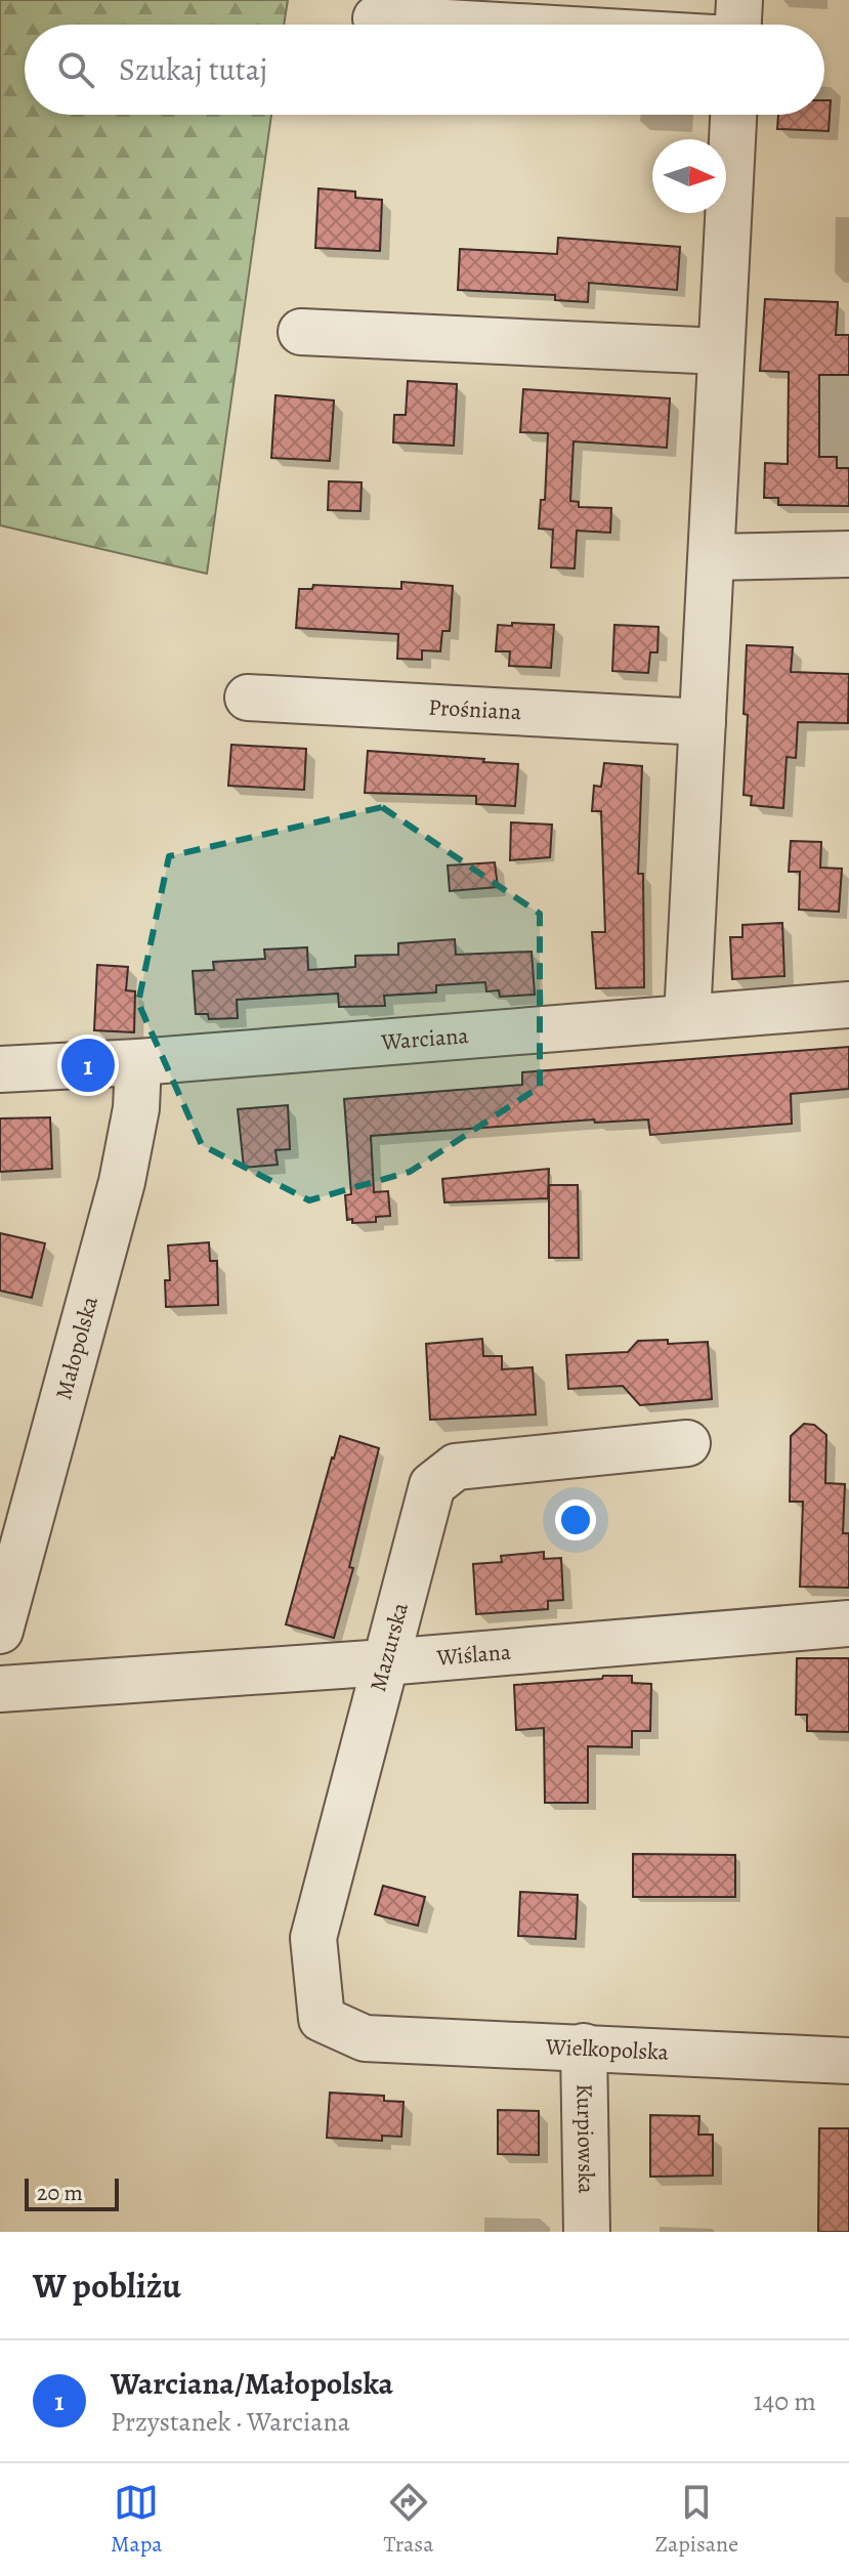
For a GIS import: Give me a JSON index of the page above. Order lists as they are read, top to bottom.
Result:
{
  "streets": {
    "street": [
      "Prośniana",
      "Warciana",
      "Małopolska",
      "Mazurska",
      "Wiślana",
      "Wielkopolska",
      "Kurpiowska"
    ]
  },
  "crossings": [
    ["Warciana", "Małopolska"],
    ["Mazurska", "Wiślana"],
    ["Mazurska", "Wielkopolska"],
    ["Wielkopolska", "Kurpiowska"]
  ],
  "scale_bar": "20 m",
  "north": "right",
  "page": {
    "search": "Szukaj tutaj",
    "pins": "1",
    "scale": "20 m",
    "heading": "W pobliżu",
    "list": [
      {
        "mark": "1",
        "name": "Warciana/Małopolska",
        "note": "Przystanek · Warciana",
        "value": "140 m"
      }
    ],
    "nav": ["Mapa", "Trasa", "Zapisane"]
  }
}
